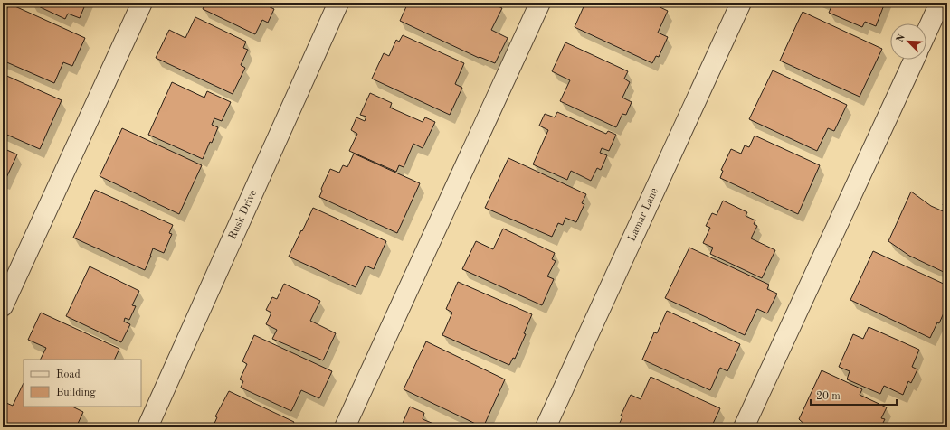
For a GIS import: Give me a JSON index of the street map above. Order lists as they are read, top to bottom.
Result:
{
  "streets": {
    "street": ["Rusk Drive", "Lamar Lane"]
  },
  "legend": ["Road", "Building"],
  "scale_bar": "20 m",
  "north": "top left"
}
